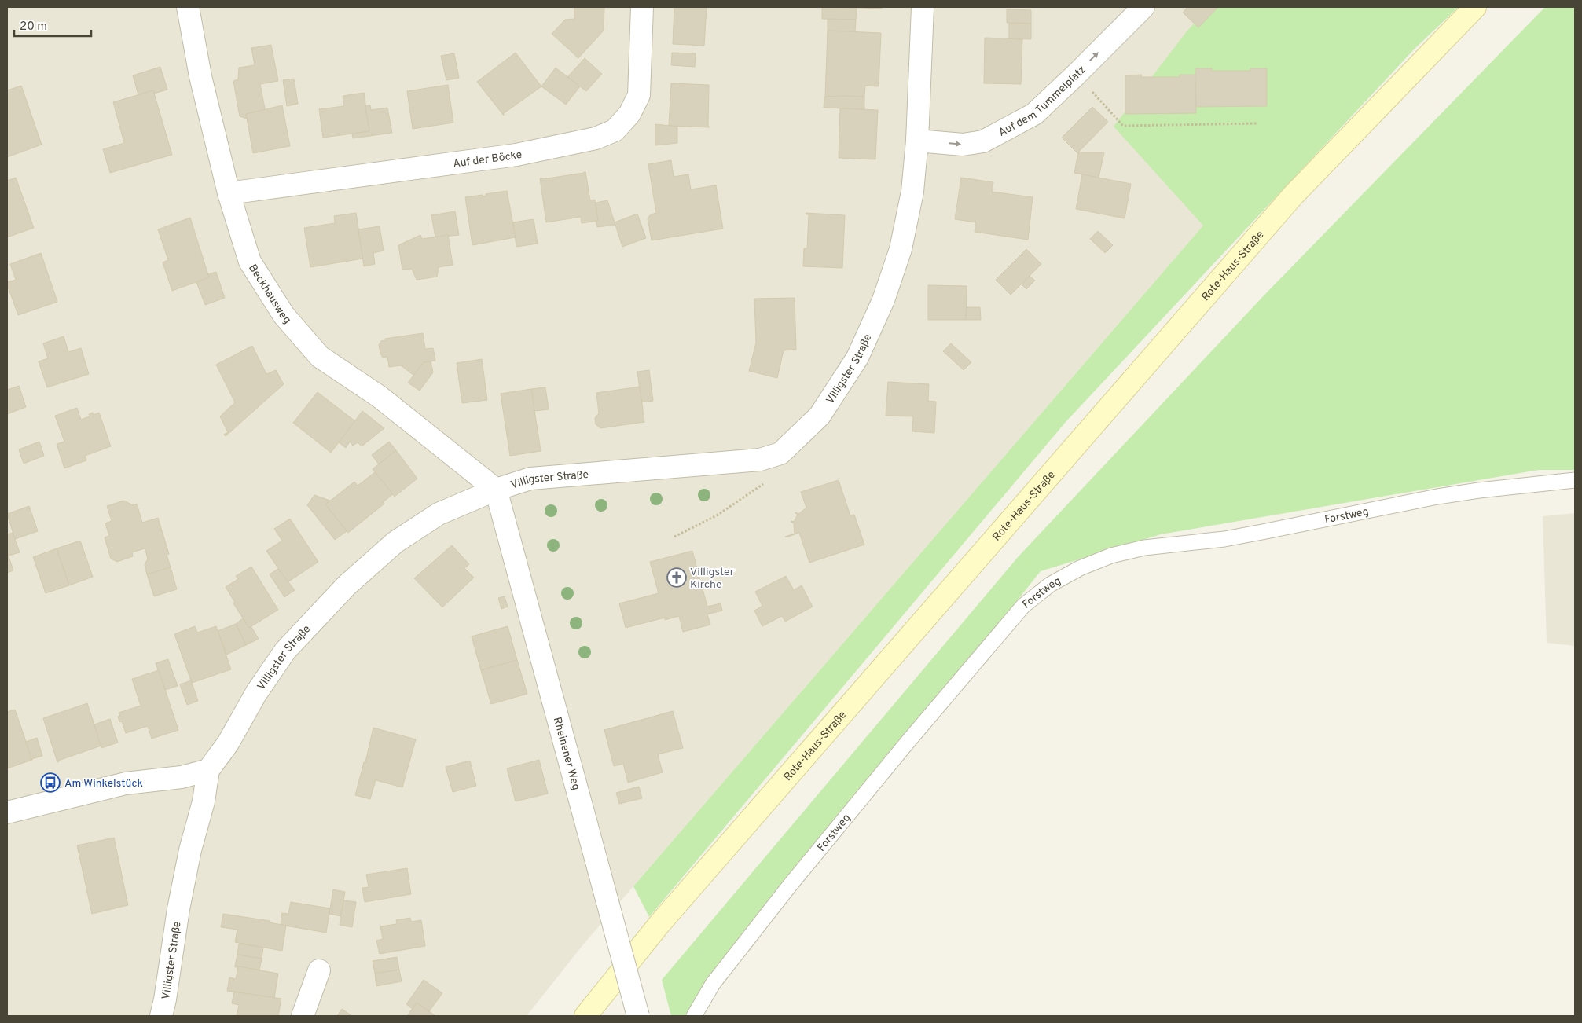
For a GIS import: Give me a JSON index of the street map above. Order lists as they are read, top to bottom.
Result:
{
  "streets": {
    "main road": ["Rote-Haus-Straße"],
    "street": [
      "Auf dem Tummelplatz",
      "Auf der Böcke",
      "Beckhausweg",
      "Villigster Straße",
      "Rheinener Weg"
    ],
    "lane": ["Forstweg"]
  },
  "crossings": [
    ["Auf dem Tummelplatz", "Villigster Straße"],
    ["Auf der Böcke", "Beckhausweg"],
    ["Beckhausweg", "Villigster Straße"],
    ["Beckhausweg", "Rheinener Weg"],
    ["Villigster Straße", "Rheinener Weg"]
  ],
  "one_way": ["Auf dem Tummelplatz"],
  "places": {
    "church": ["Villigster Kirche"],
    "bus stop": ["Am Winkelstück"]
  },
  "scale_bar": "20 m"
}
